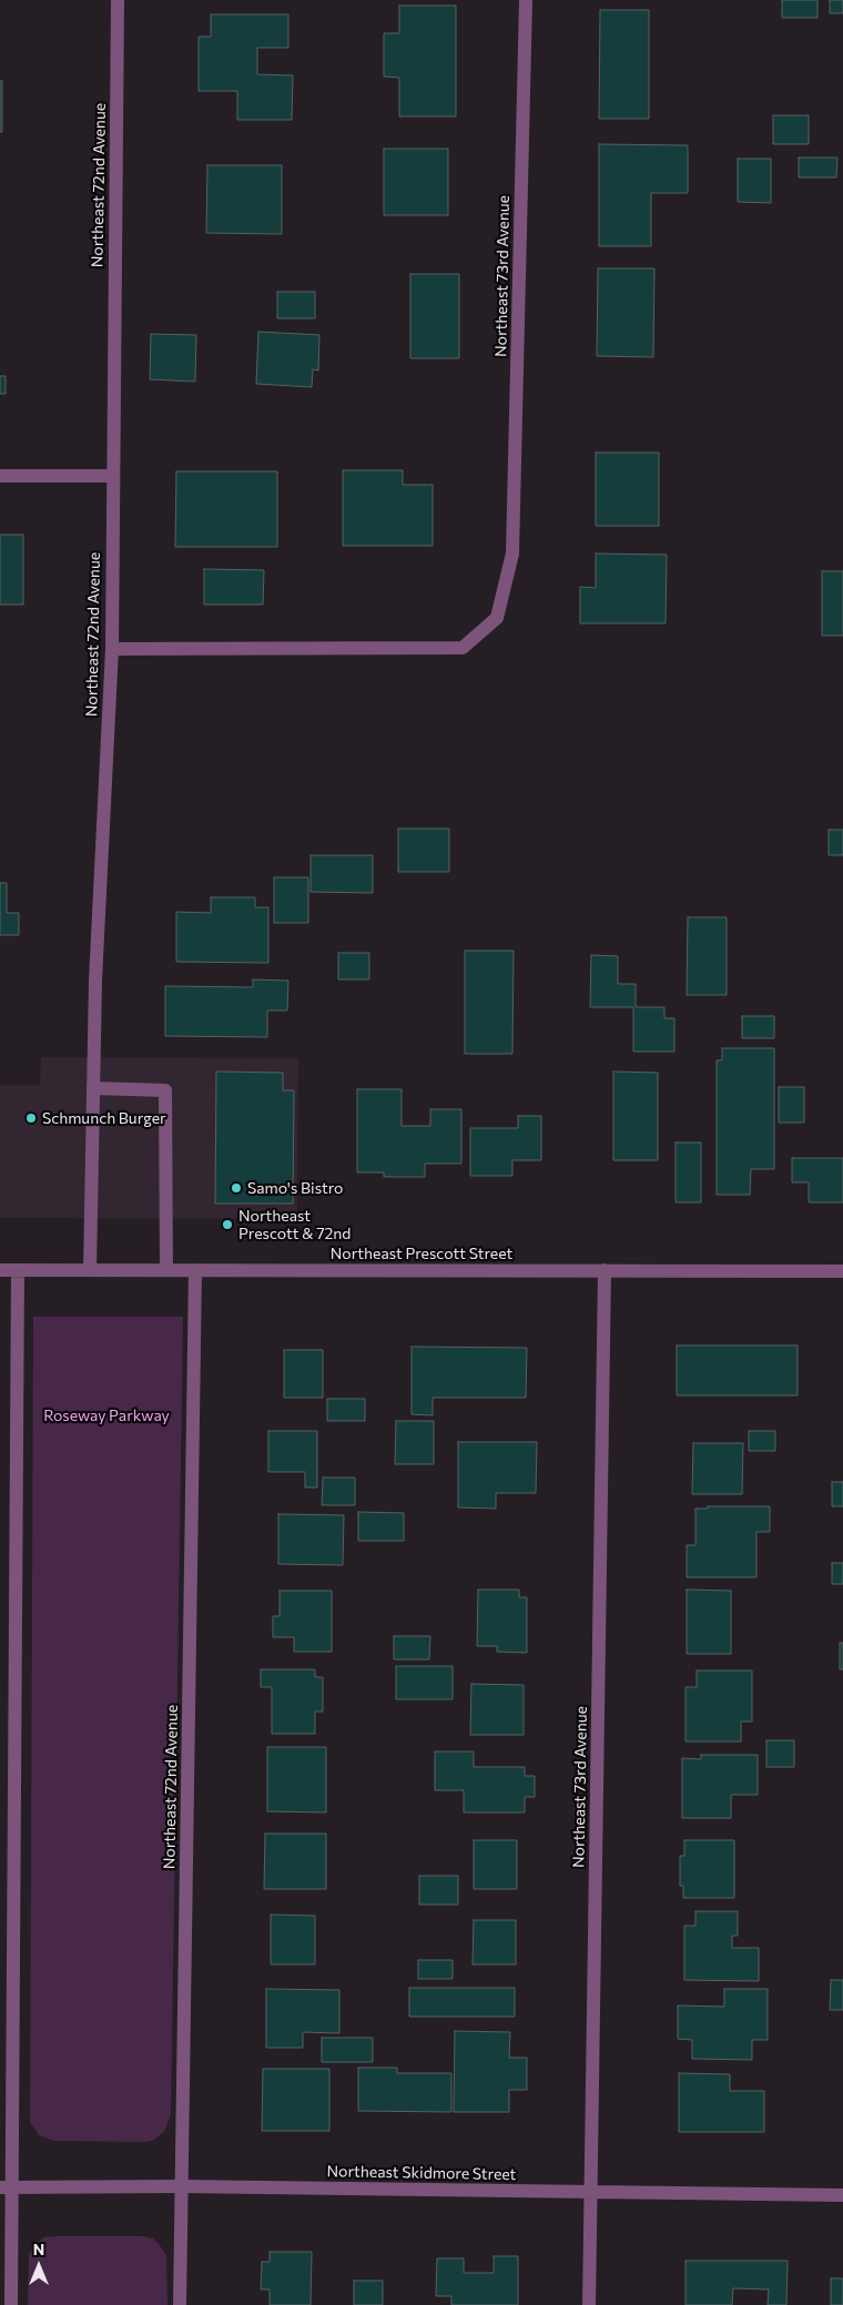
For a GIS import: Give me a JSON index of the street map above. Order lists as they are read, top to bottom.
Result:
{
  "streets": {
    "street": [
      "Northeast 72nd Avenue",
      "Northeast 73rd Avenue",
      "Northeast Prescott Street",
      "Northeast Skidmore Street"
    ]
  },
  "crossings": [
    ["Northeast 72nd Avenue", "Northeast 73rd Avenue"],
    ["Northeast 72nd Avenue", "Northeast Prescott Street"],
    ["Northeast 72nd Avenue", "Northeast Skidmore Street"],
    ["Northeast 73rd Avenue", "Northeast Prescott Street"],
    ["Northeast 73rd Avenue", "Northeast Skidmore Street"]
  ],
  "parks": ["Roseway Parkway"],
  "places": ["Schmunch Burger", "Samo's Bistro", "Northeast Prescott & 72nd"],
  "north": "top"
}
